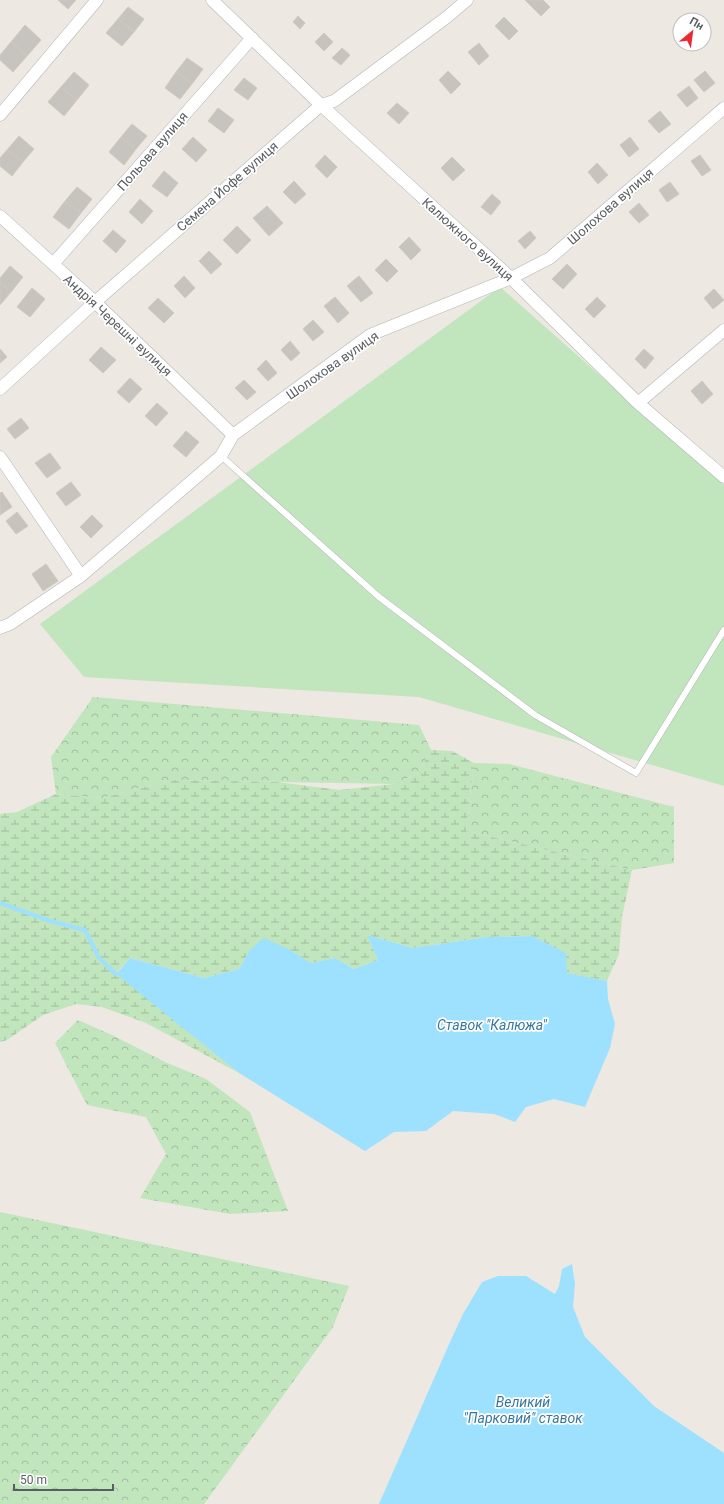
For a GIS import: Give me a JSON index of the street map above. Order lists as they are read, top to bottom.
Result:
{
  "streets": {
    "street": [
      "Польова вулиця",
      "Семена Йофе вулиця",
      "Шолохова вулиця",
      "Калюжного вулиця",
      "Андрія Черешні вулиця"
    ]
  },
  "crossings": [
    ["Польова вулиця", "Калюжного вулиця"],
    ["Польова вулиця", "Андрія Черешні вулиця"],
    ["Семена Йофе вулиця", "Калюжного вулиця"],
    ["Семена Йофе вулиця", "Андрія Черешні вулиця"],
    ["Шолохова вулиця", "Калюжного вулиця"],
    ["Шолохова вулиця", "Андрія Черешні вулиця"]
  ],
  "water": ["Ставок \"Калюжа\"", "Великий \"Парковий\" ставок"],
  "scale_bar": "50 m",
  "north": "top right"
}
